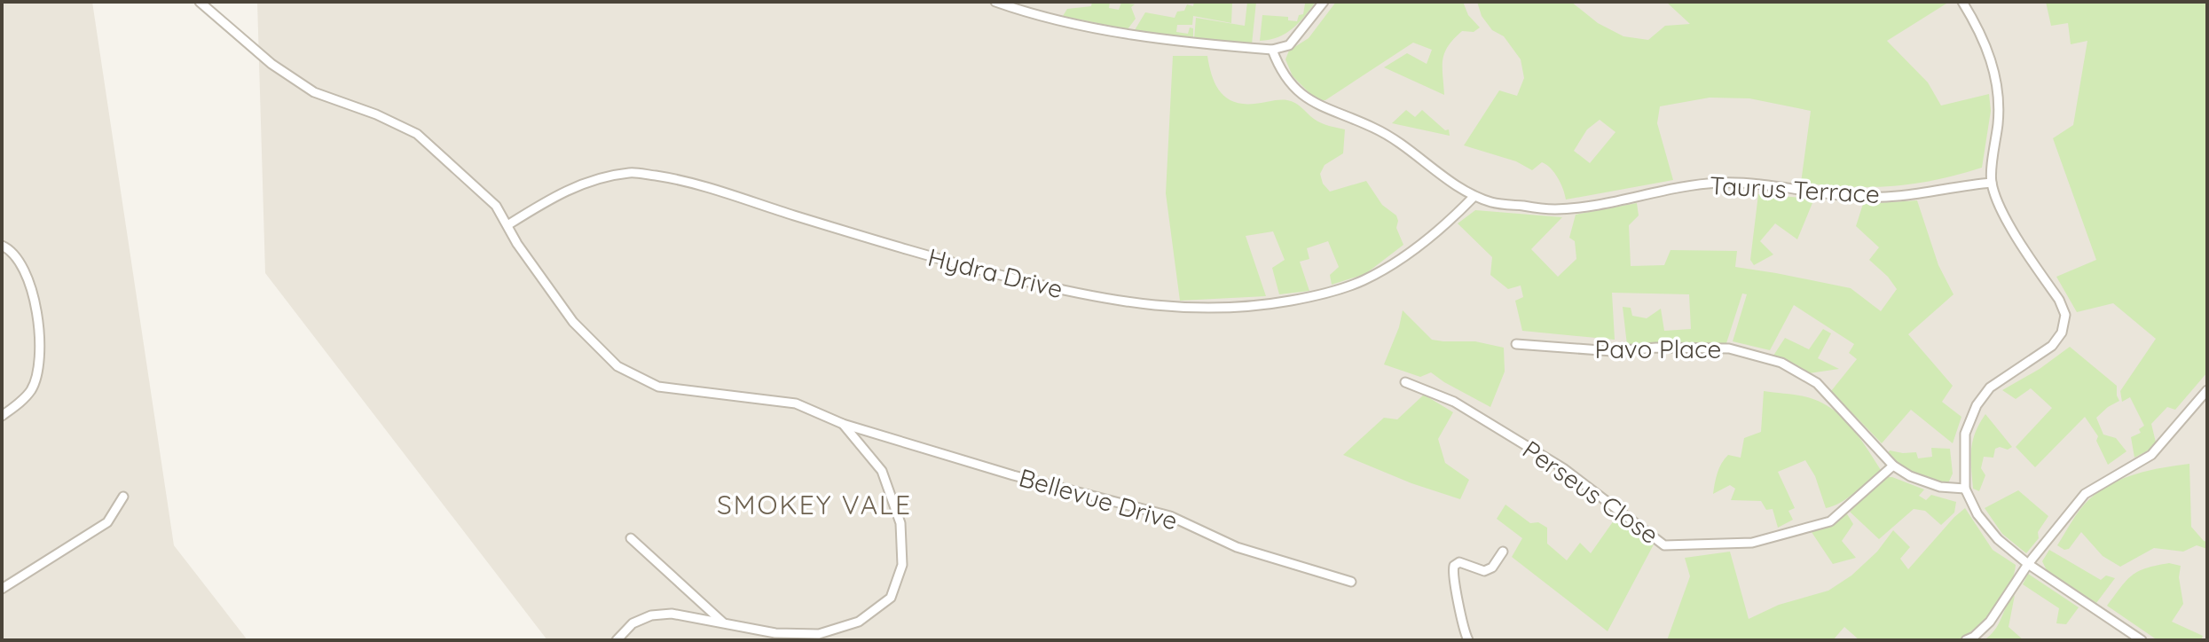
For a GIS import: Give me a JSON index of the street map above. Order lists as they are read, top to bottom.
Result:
{
  "streets": {
    "street": [
      "Taurus Terrace",
      "Hydra Drive",
      "Pavo Place",
      "Perseus Close",
      "Bellevue Drive"
    ]
  },
  "crossings": [
    ["Taurus Terrace", "Hydra Drive"],
    ["Hydra Drive", "Bellevue Drive"],
    ["Pavo Place", "Perseus Close"]
  ],
  "districts": ["SMOKEY VALE"]
}
